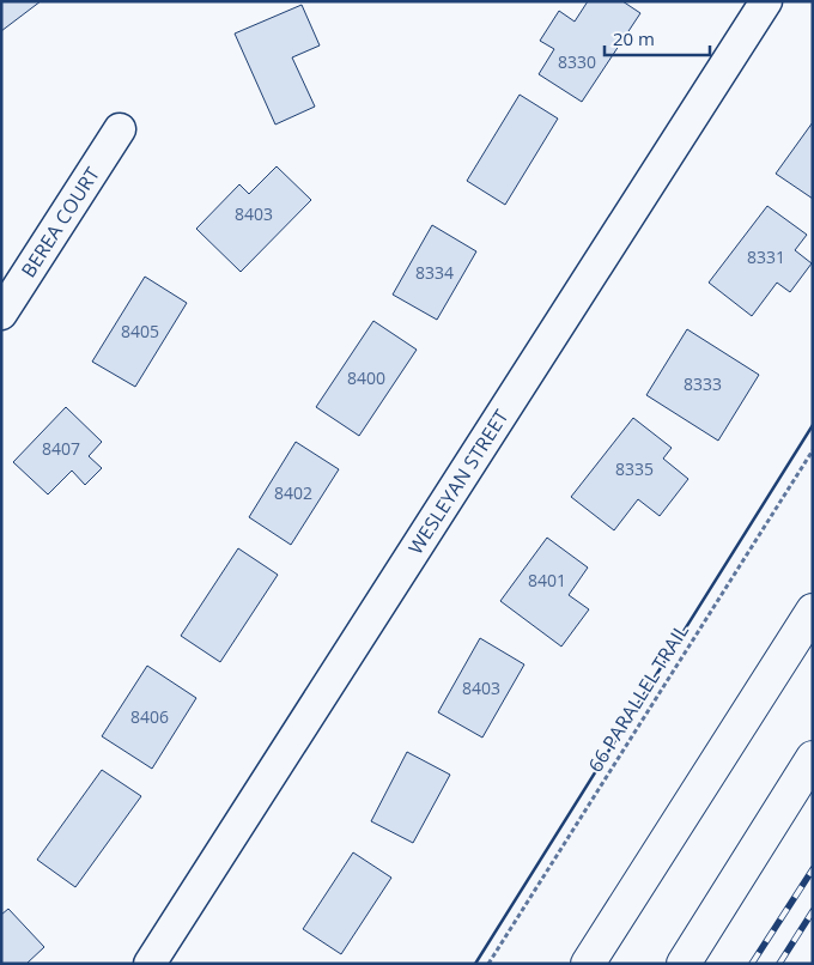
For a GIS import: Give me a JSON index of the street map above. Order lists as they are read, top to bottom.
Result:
{
  "streets": {
    "street": ["BEREA COURT", "WESLEYAN STREET"],
    "path": ["66 PARALLEL TRAIL"]
  },
  "house_numbers": [
    "8330",
    "8403",
    "8331",
    "8334",
    "8405",
    "8400",
    "8333",
    "8407",
    "8335",
    "8402",
    "8401",
    "8403",
    "8406"
  ],
  "scale_bar": "20 m"
}
